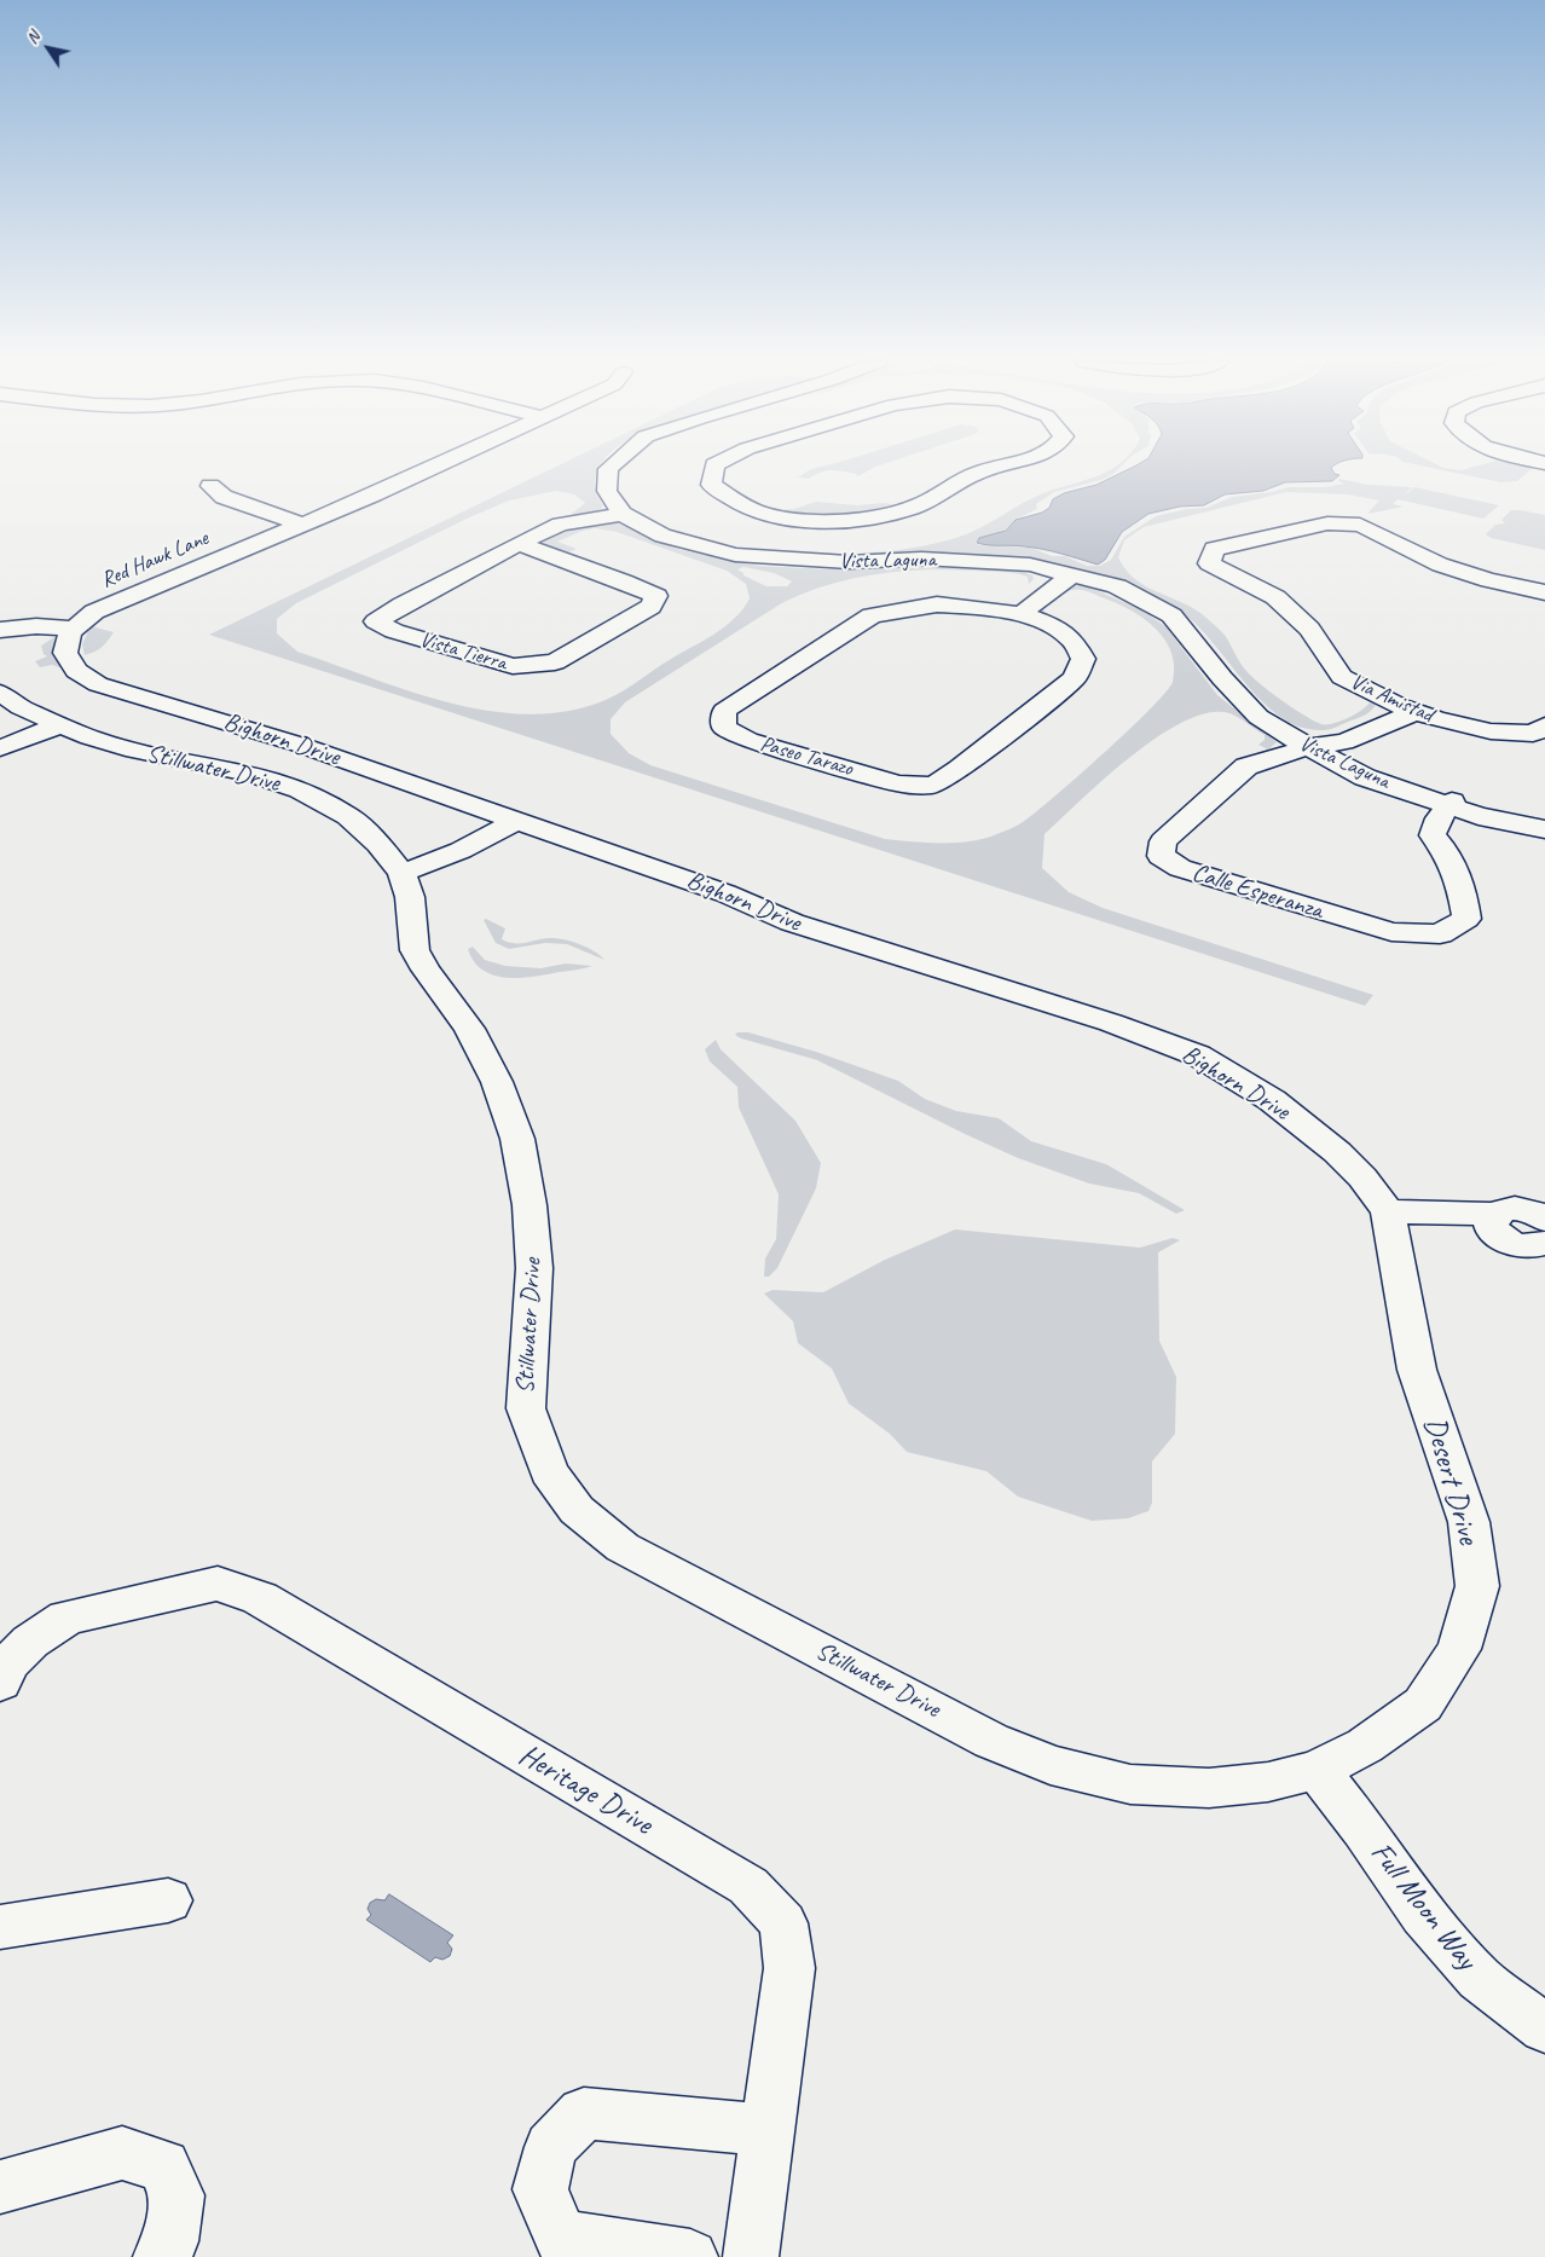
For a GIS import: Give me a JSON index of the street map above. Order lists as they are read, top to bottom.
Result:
{
  "streets": {
    "street": [
      "Red Hawk Lane",
      "Vista Laguna",
      "Vista Tierra",
      "Via Amistad",
      "Bighorn Drive",
      "Paseo Tarazo",
      "Stillwater Drive",
      "Calle Esperanza",
      "Desert Drive",
      "Heritage Drive",
      "Full Moon Way"
    ]
  },
  "crossings": [
    ["Red Hawk Lane", "Bighorn Drive"],
    ["Vista Laguna", "Vista Tierra"],
    ["Vista Laguna", "Calle Esperanza"],
    ["Via Amistad", "Calle Esperanza"],
    ["Bighorn Drive", "Desert Drive"],
    ["Stillwater Drive", "Desert Drive"],
    ["Stillwater Drive", "Full Moon Way"],
    ["Desert Drive", "Full Moon Way"]
  ],
  "north": "top left"
}
